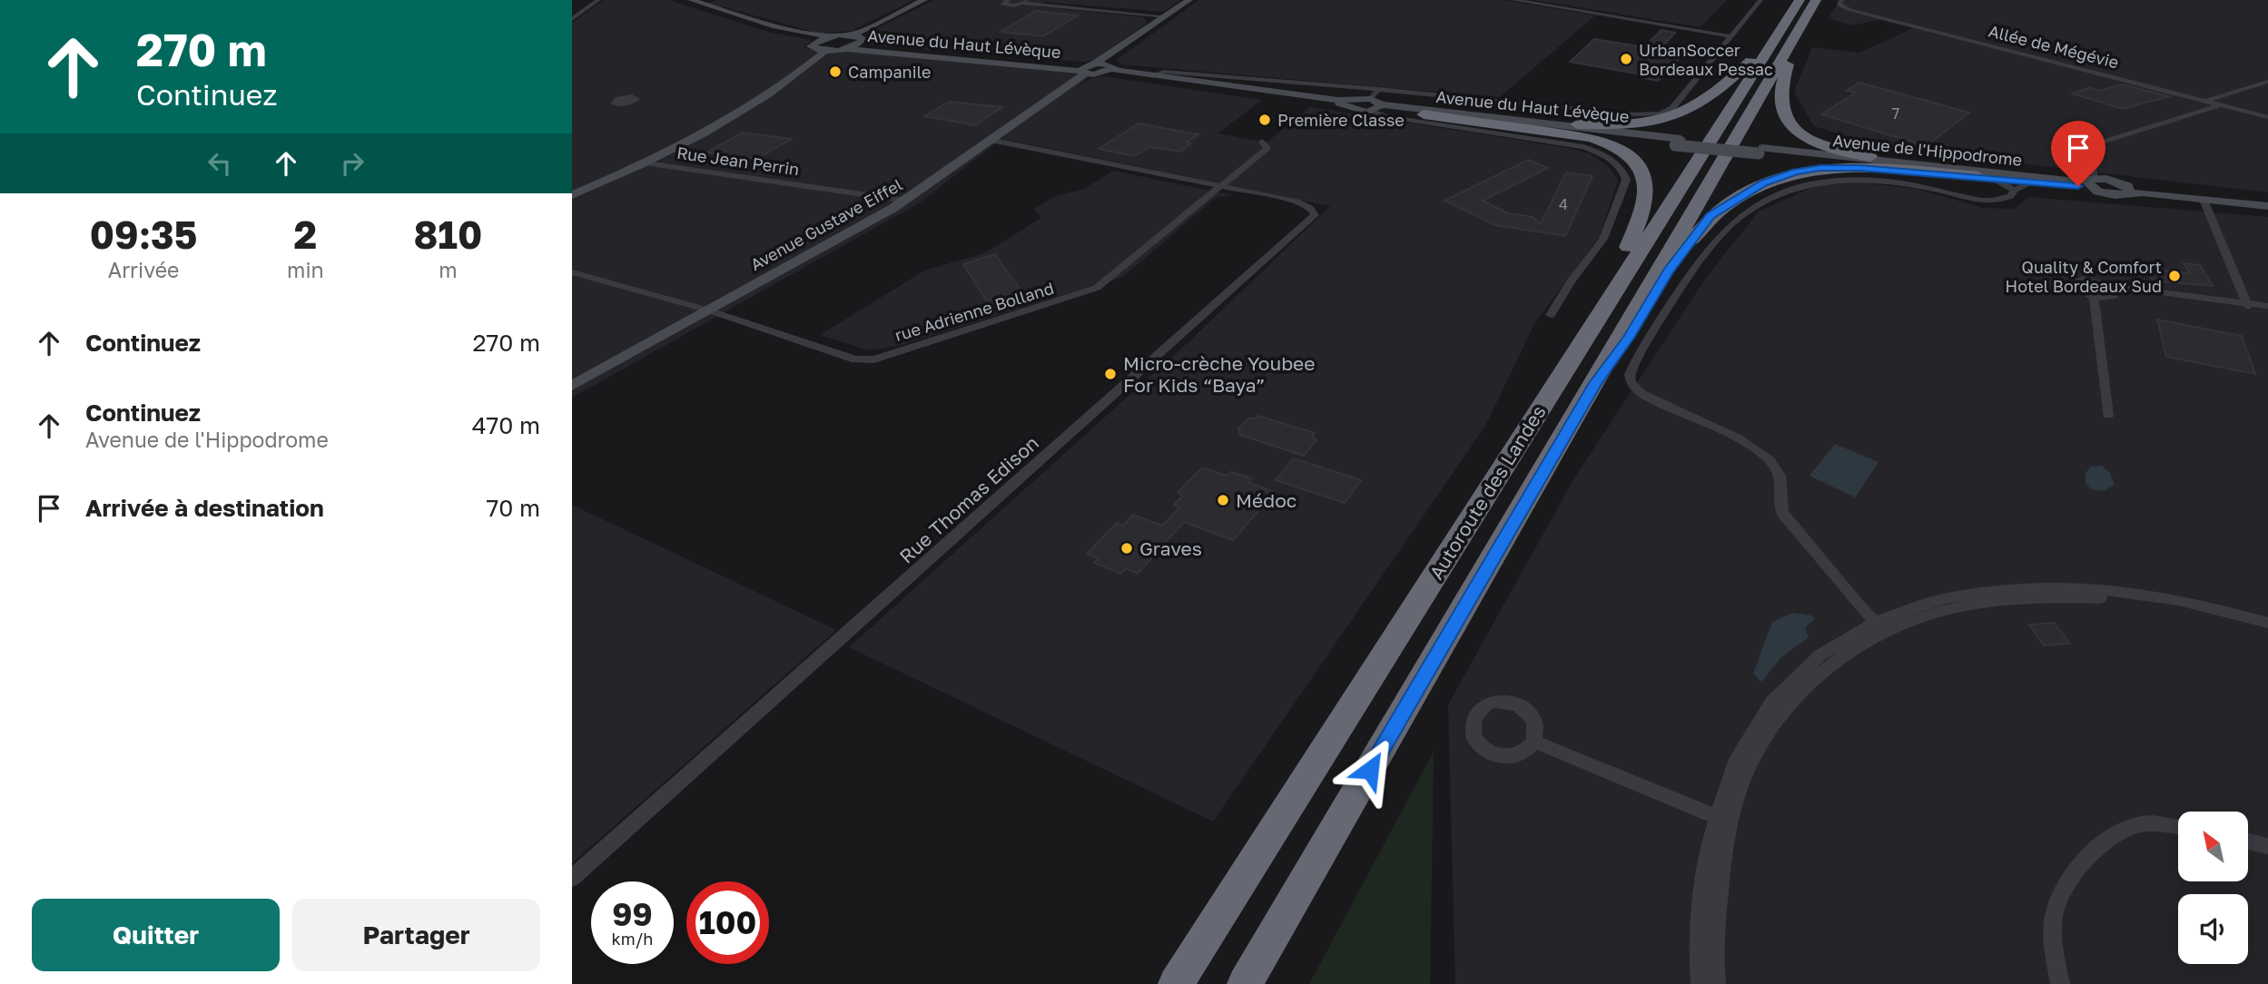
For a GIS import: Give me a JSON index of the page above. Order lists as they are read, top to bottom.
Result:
{
  "streets": {
    "highway": ["Autoroute des Landes"],
    "main road": ["Avenue du Haut Lévèque", "Avenue de l'Hippodrome", "Avenue Gustave Eiffel"],
    "street": [
      "Allée de Mégévie",
      "Rue Jean Perrin",
      "rue Adrienne Bolland",
      "Rue Thomas Edison"
    ]
  },
  "crossings": [
    ["Avenue du Haut Lévèque", "Avenue Gustave Eiffel"],
    ["Rue Jean Perrin", "Avenue Gustave Eiffel"],
    ["Avenue Gustave Eiffel", "rue Adrienne Bolland"],
    ["Avenue Gustave Eiffel", "Rue Thomas Edison"],
    ["rue Adrienne Bolland", "Rue Thomas Edison"]
  ],
  "places": [
    "UrbanSoccer Bordeaux Pessac",
    "Campanile",
    "Première Classe",
    "Quality & Comfort Hotel Bordeaux Sud",
    "Micro-crèche Youbee For Kids “Baya”",
    "Médoc",
    "Graves"
  ],
  "house_numbers": ["7", "4"],
  "north": "top left",
  "page": {
    "turn": ["270 m", "Continuez"],
    "eta": [
      "09:35",
      "Arrivée",
      "2",
      "min",
      "810",
      "m"
    ],
    "list": [
      {
        "name": "Continuez",
        "value": "270 m"
      },
      {
        "name": "Continuez",
        "note": "Avenue de l'Hippodrome",
        "value": "470 m"
      },
      {
        "name": "Arrivée à destination",
        "value": "70 m"
      }
    ],
    "speed": "99 km/h",
    "limit": "100",
    "buttons": ["Quitter", "Partager"]
  }
}
